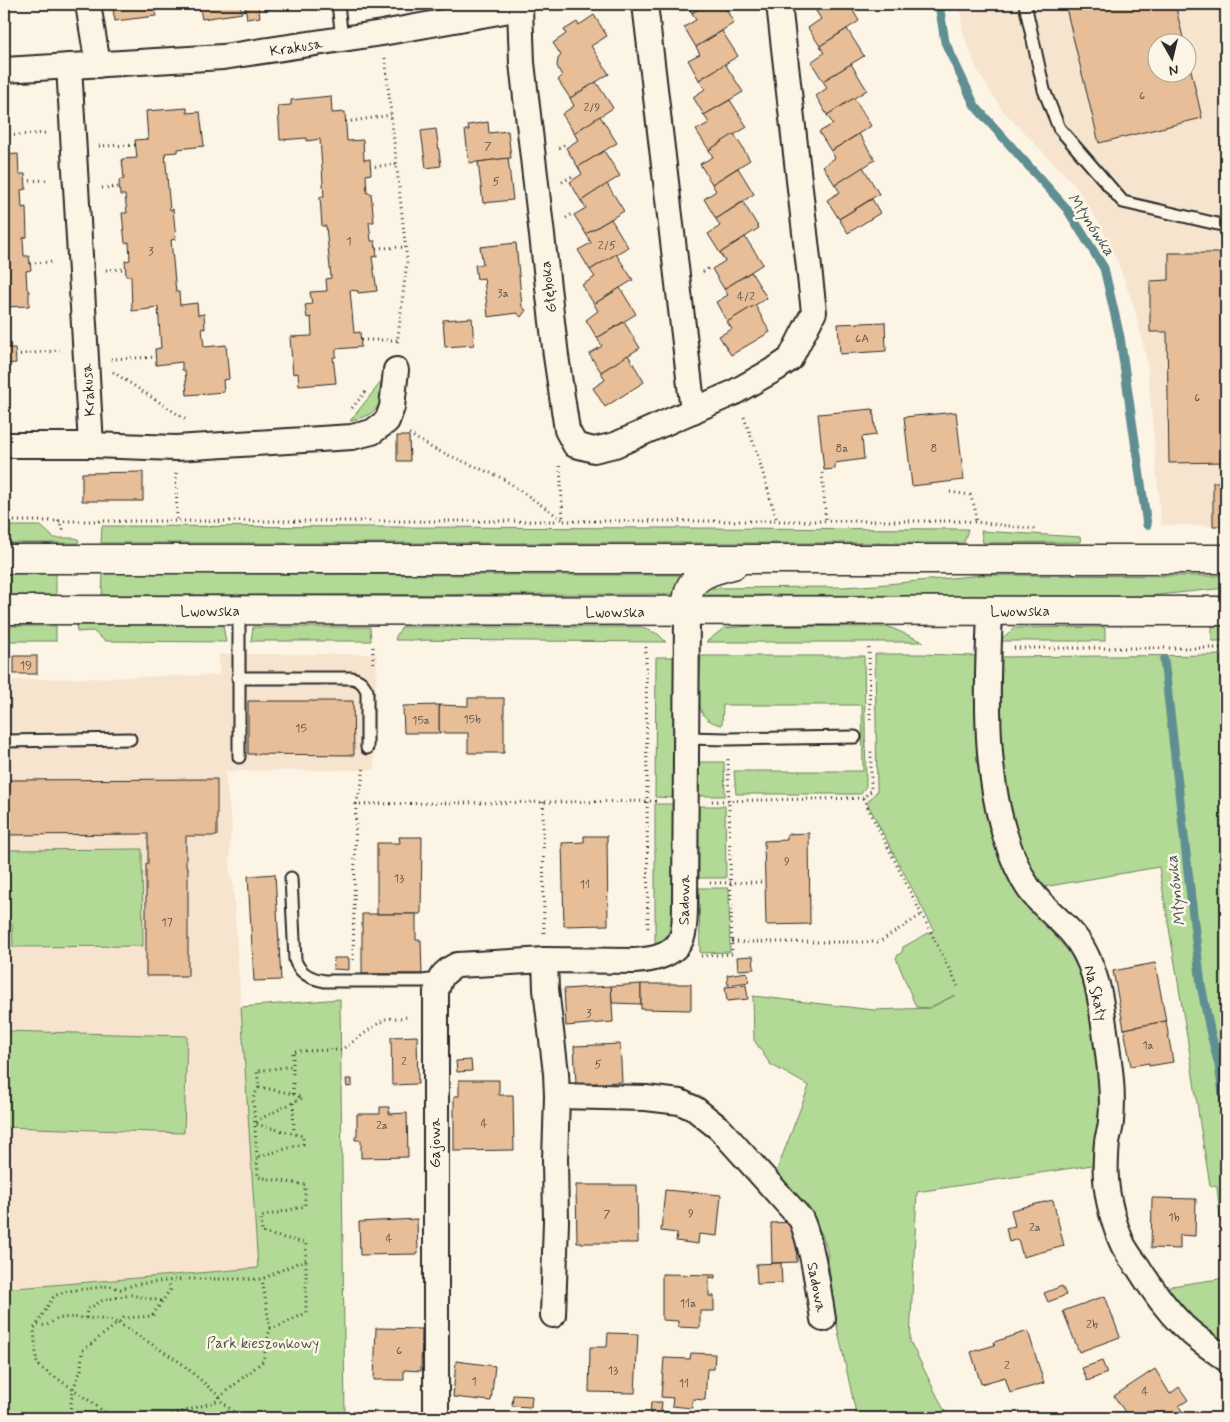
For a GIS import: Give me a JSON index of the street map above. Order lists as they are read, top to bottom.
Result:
{
  "streets": {
    "main road": ["Lwowska"],
    "street": [
      "Krakusa",
      "Głęboka",
      "Sadowa",
      "Na Skały",
      "Gajowa"
    ]
  },
  "crossings": [
    ["Krakusa", "Głęboka"],
    ["Lwowska", "Sadowa"],
    ["Lwowska", "Na Skały"]
  ],
  "water": ["Młynówka"],
  "parks": ["Park kieszonkowy"],
  "house_numbers": [
    "6",
    "2/9",
    "7",
    "5",
    "1",
    "2/5",
    "3",
    "3a",
    "4/2",
    "6A",
    "6",
    "8a",
    "8",
    "19",
    "15b",
    "15a",
    "15",
    "9",
    "13",
    "11",
    "17",
    "3",
    "1a",
    "2",
    "5",
    "4",
    "2a",
    "9",
    "7",
    "1b",
    "2a",
    "4",
    "11a",
    "2b",
    "6",
    "2",
    "13",
    "1",
    "11",
    "4"
  ],
  "north": "bottom"
}
